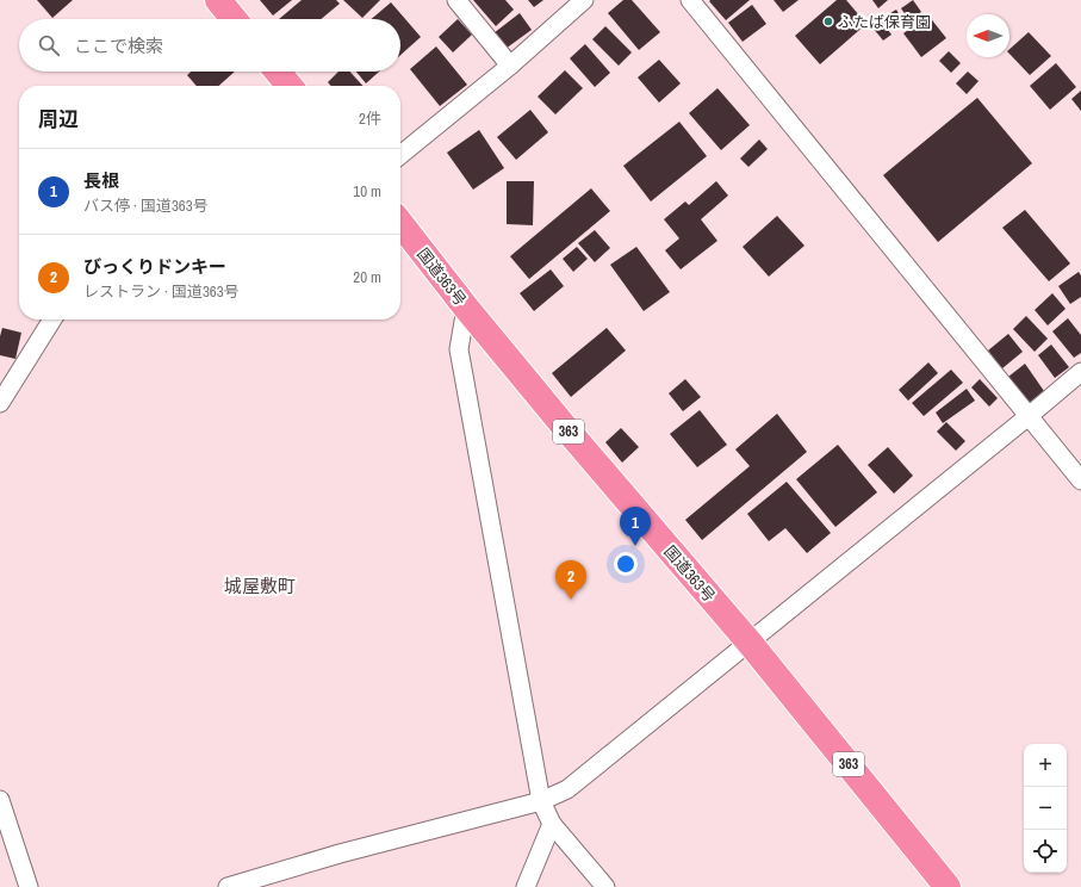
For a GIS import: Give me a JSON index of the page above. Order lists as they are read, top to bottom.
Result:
{
  "streets": {
    "highway": ["国道363号", "363"]
  },
  "districts": ["城屋敷町"],
  "places": ["ふたば保育園"],
  "north": "left",
  "page": {
    "search": "ここで検索",
    "heading": ["周辺", "2件"],
    "list": [
      {
        "mark": "1",
        "name": "長根",
        "note": "バス停 · 国道363号",
        "value": "10 m"
      },
      {
        "mark": "2",
        "name": "びっくりドンキー",
        "note": "レストラン · 国道363号",
        "value": "20 m"
      }
    ],
    "pins": ["1", "2"],
    "map_buttons": ["+", "−"]
  }
}
